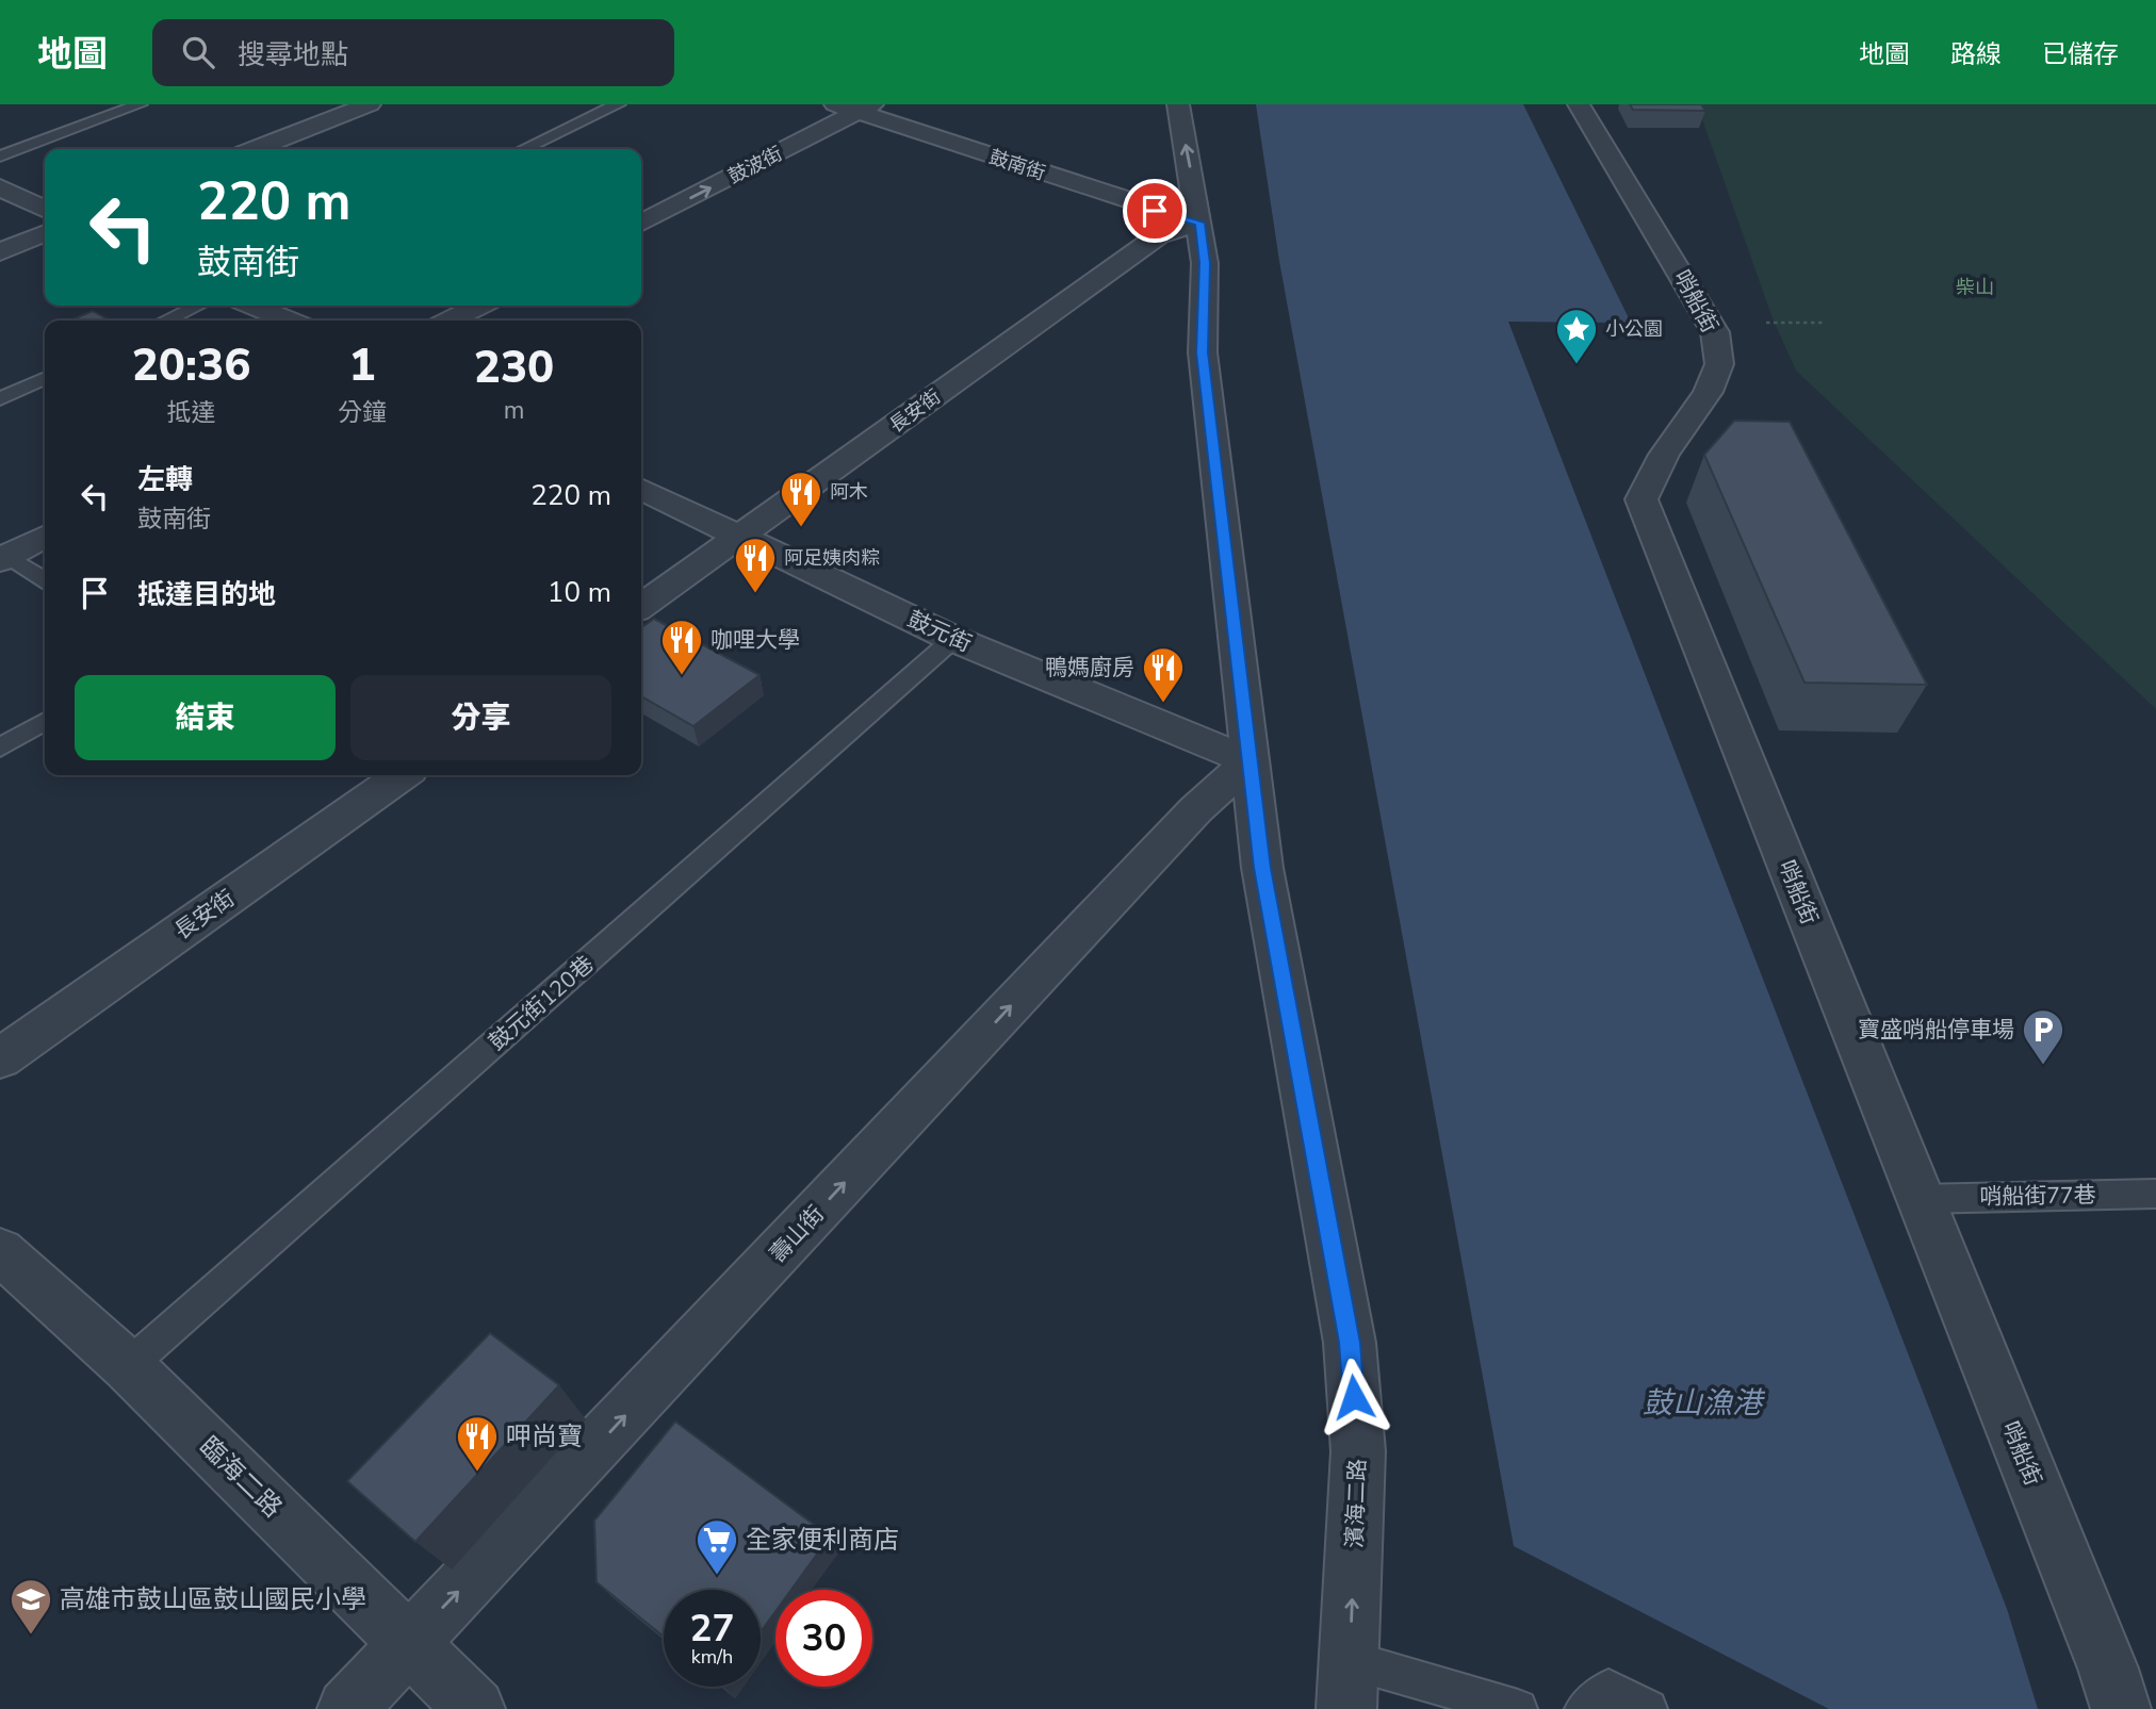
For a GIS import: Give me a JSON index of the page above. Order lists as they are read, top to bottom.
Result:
{
  "streets": {
    "street": [
      "鼓波街",
      "鼓南街",
      "哨船街",
      "長安街",
      "鼓元街",
      "壽山街",
      "臨海二路",
      "濱海二路"
    ],
    "lane": ["鼓元街120巷", "哨船街77巷"]
  },
  "crossings": [
    ["鼓波街", "鼓南街"],
    ["鼓南街", "長安街"],
    ["鼓南街", "濱海二路"],
    ["哨船街", "哨船街77巷"],
    ["長安街", "鼓元街"],
    ["長安街", "濱海二路"],
    ["鼓元街", "鼓元街120巷"],
    ["鼓元街", "壽山街"],
    ["鼓元街", "濱海二路"],
    ["鼓元街120巷", "臨海二路"],
    ["壽山街", "臨海二路"],
    ["壽山街", "濱海二路"]
  ],
  "one_way": ["鼓波街", "壽山街", "濱海二路"],
  "water": ["鼓山漁港"],
  "parks": ["柴山"],
  "places": {
    "place": ["小公園"],
    "restaurant": [
      "阿木",
      "阿足姨肉粽",
      "咖哩大學",
      "鴨媽廚房",
      "呷尚寶"
    ],
    "parking": ["寶盛哨船停車場"],
    "supermarket": ["全家便利商店"],
    "school or university": ["高雄市鼓山區鼓山國民小學"]
  },
  "page": {
    "header": "地圖",
    "search": "搜尋地點",
    "nav": ["地圖", "路線", "已儲存"],
    "turn": ["220 m", "鼓南街"],
    "eta": [
      "20:36",
      "抵達",
      "1",
      "分鐘",
      "230",
      "m"
    ],
    "list": [
      {
        "name": "左轉",
        "note": "鼓南街",
        "value": "220 m"
      },
      {
        "name": "抵達目的地",
        "value": "10 m"
      }
    ],
    "buttons": ["結束", "分享"],
    "speed": "27 km/h",
    "limit": "30"
  }
}
